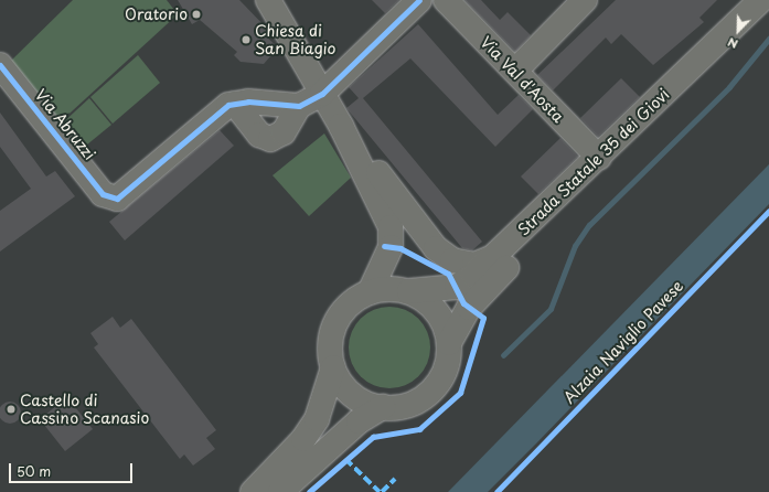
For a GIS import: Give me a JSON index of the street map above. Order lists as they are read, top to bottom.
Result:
{
  "streets": {
    "main road": ["Via Val d'Aosta", "Via Abruzzi", "Strada Statale 35 dei Giovi"],
    "cycle path": ["Alzaia Naviglio Pavese"]
  },
  "crossings": [
    ["Via Val d'Aosta", "Strada Statale 35 dei Giovi"]
  ],
  "places": ["Oratorio", "Chiesa di San Biagio", "Castello di Cassino Scanasio"],
  "scale_bar": "50 m",
  "north": "bottom left"
}
